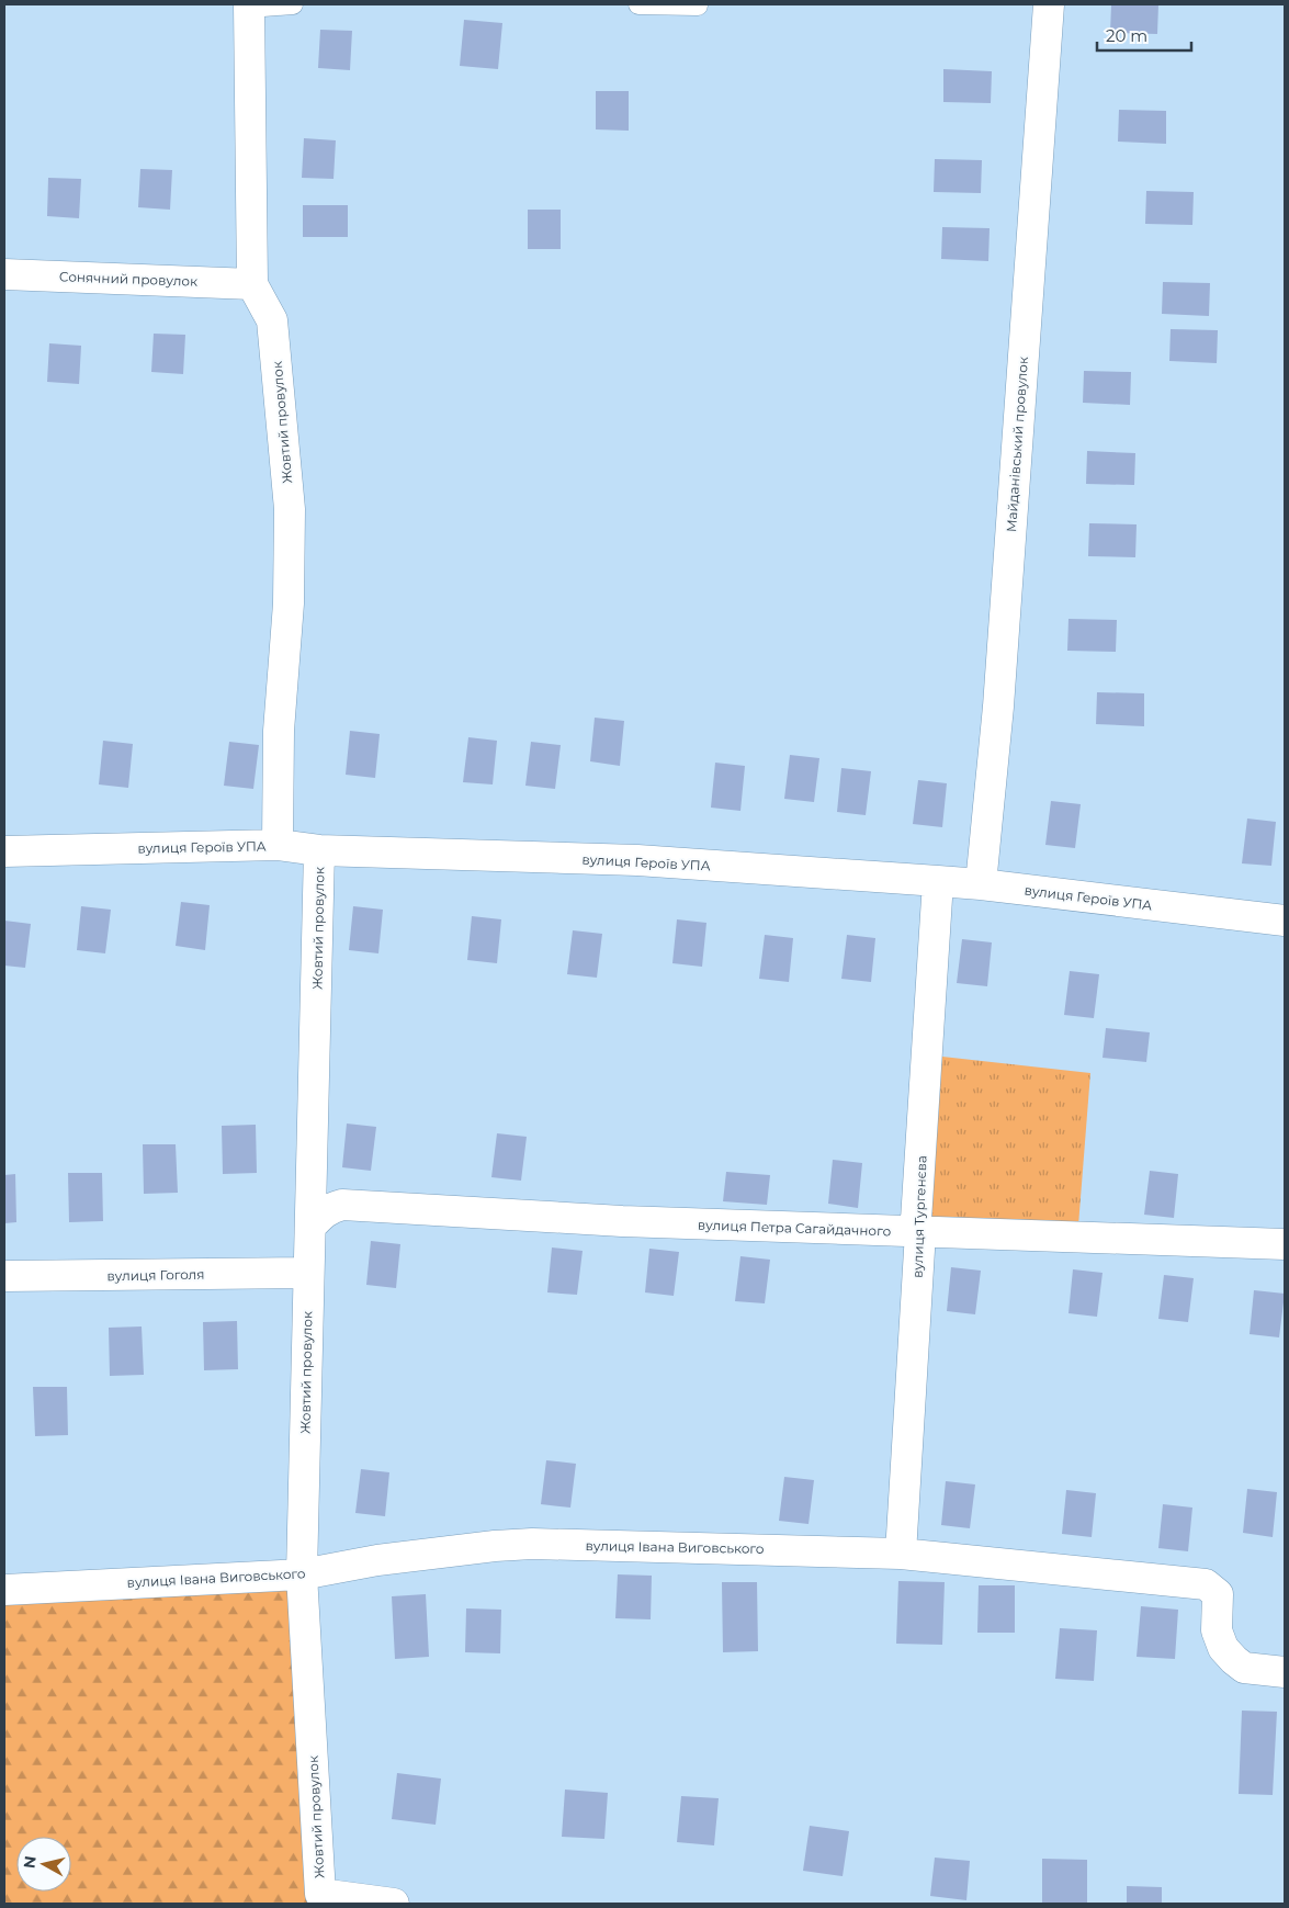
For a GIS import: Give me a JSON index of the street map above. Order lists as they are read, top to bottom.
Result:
{
  "streets": {
    "street": [
      "Сонячний провулок",
      "Жовтий провулок",
      "Майданівський провулок",
      "вулиця Героїв УПА",
      "вулиця Тургенєва",
      "вулиця Петра Сагайдачного",
      "вулиця Гоголя",
      "вулиця Івана Виговського"
    ]
  },
  "crossings": [
    ["Сонячний провулок", "Жовтий провулок"],
    ["Жовтий провулок", "вулиця Героїв УПА"],
    ["Жовтий провулок", "вулиця Петра Сагайдачного"],
    ["Жовтий провулок", "вулиця Гоголя"],
    ["Жовтий провулок", "вулиця Івана Виговського"],
    ["Майданівський провулок", "вулиця Героїв УПА"],
    ["вулиця Героїв УПА", "вулиця Тургенєва"],
    ["вулиця Тургенєва", "вулиця Петра Сагайдачного"],
    ["вулиця Тургенєва", "вулиця Івана Виговського"]
  ],
  "scale_bar": "20 m",
  "north": "left"
}
